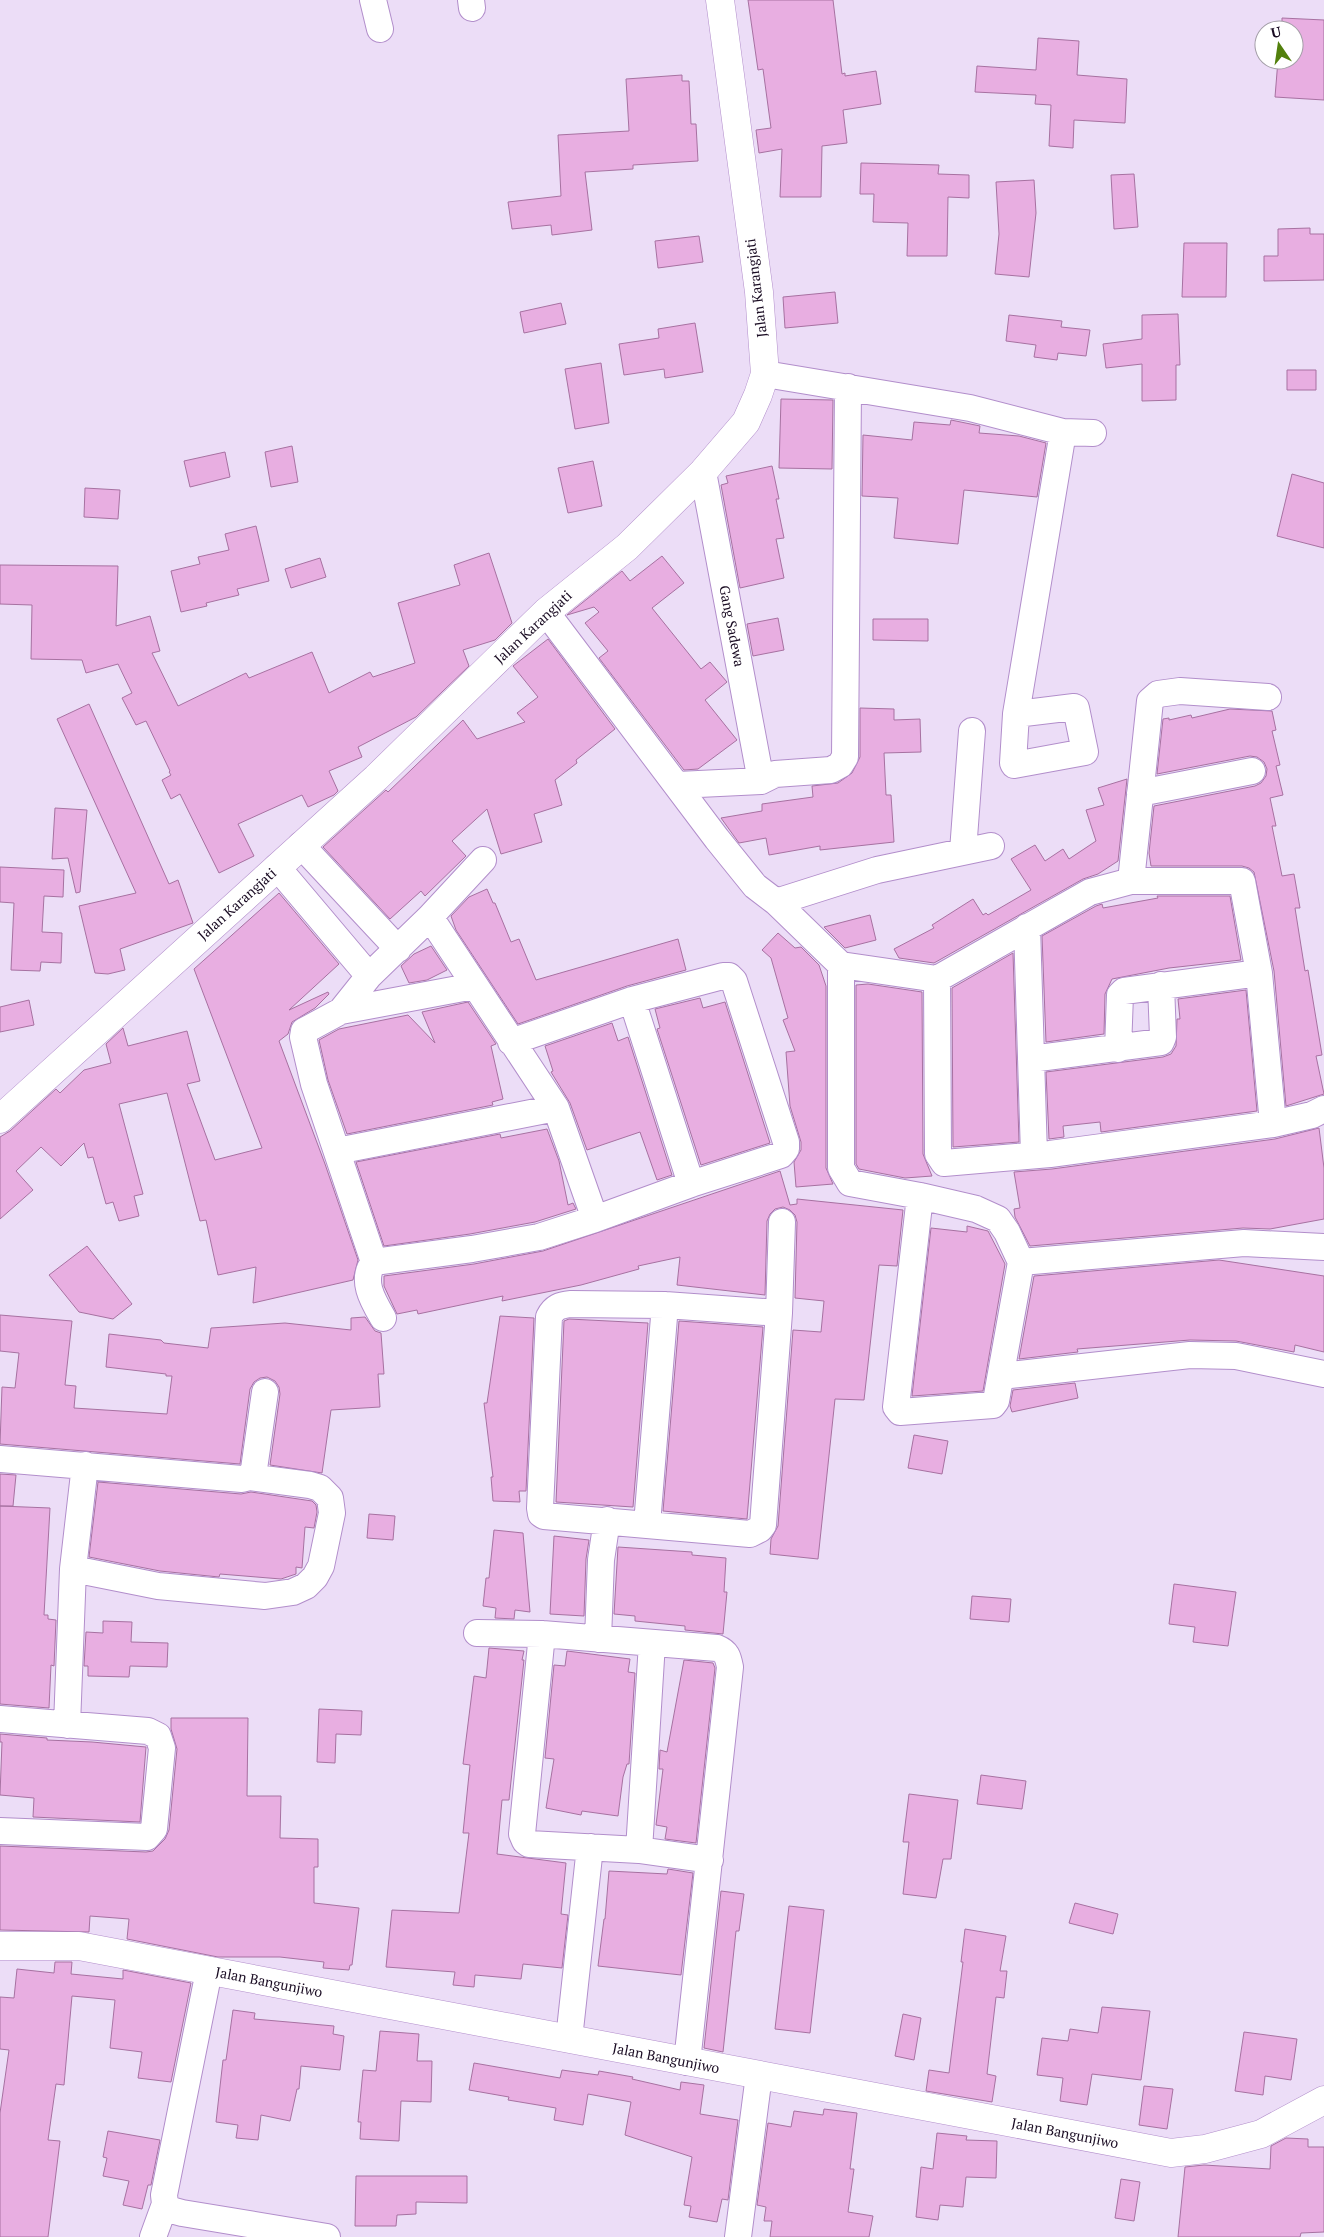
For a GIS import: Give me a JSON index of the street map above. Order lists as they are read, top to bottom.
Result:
{
  "streets": {
    "street": ["Jalan Karangjati", "Gang Sadewa", "Jalan Bangunjiwo"]
  },
  "crossings": [
    ["Jalan Karangjati", "Gang Sadewa"]
  ],
  "north": "top"
}
